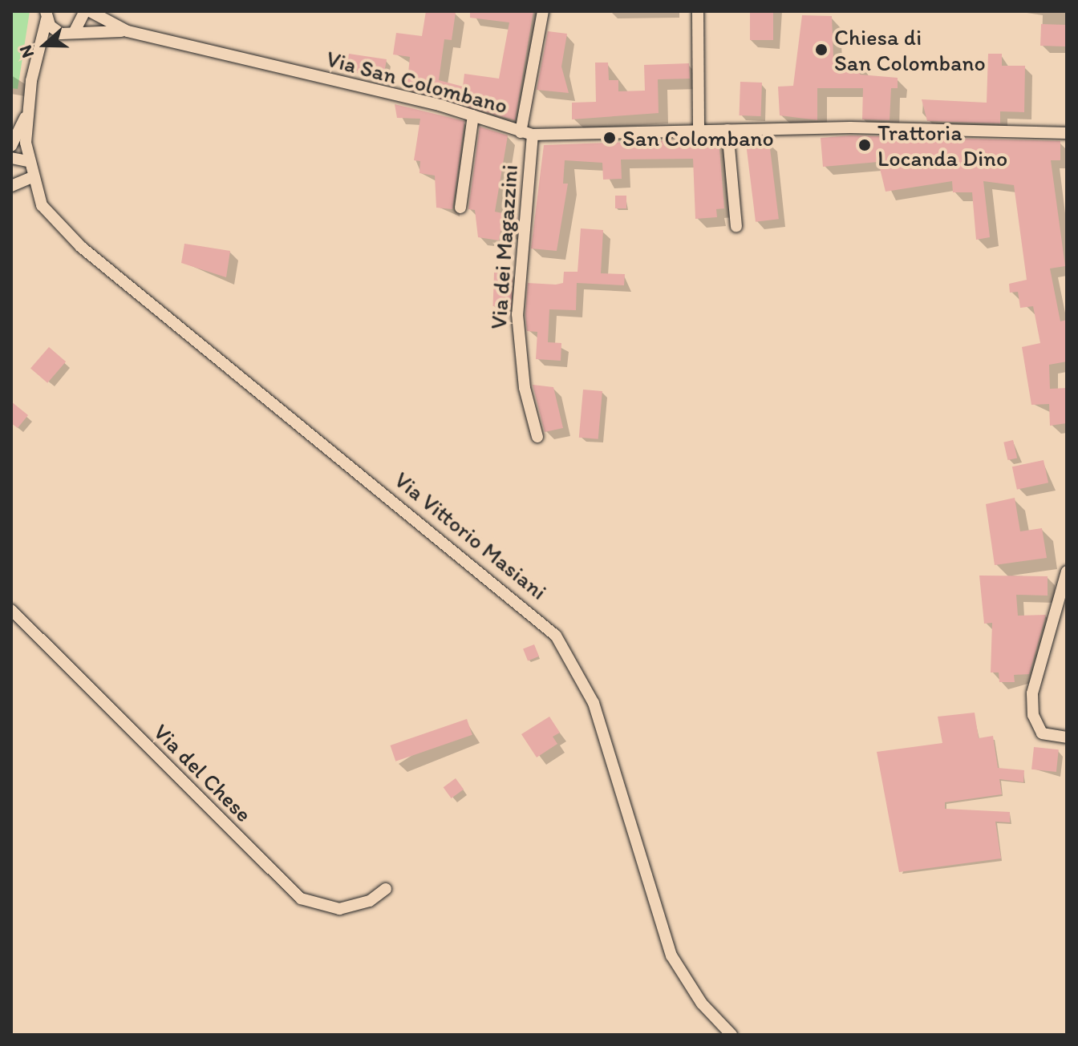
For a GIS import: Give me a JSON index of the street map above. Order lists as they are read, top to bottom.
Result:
{
  "streets": {
    "street": [
      "Via San Colombano",
      "Via dei Magazzini",
      "Via Vittorio Masiani",
      "Via del Chese"
    ]
  },
  "crossings": [
    ["Via San Colombano", "Via dei Magazzini"]
  ],
  "places": ["Chiesa di San Colombano", "San Colombano", "Trattoria Locanda Dino"],
  "north": "left"
}
